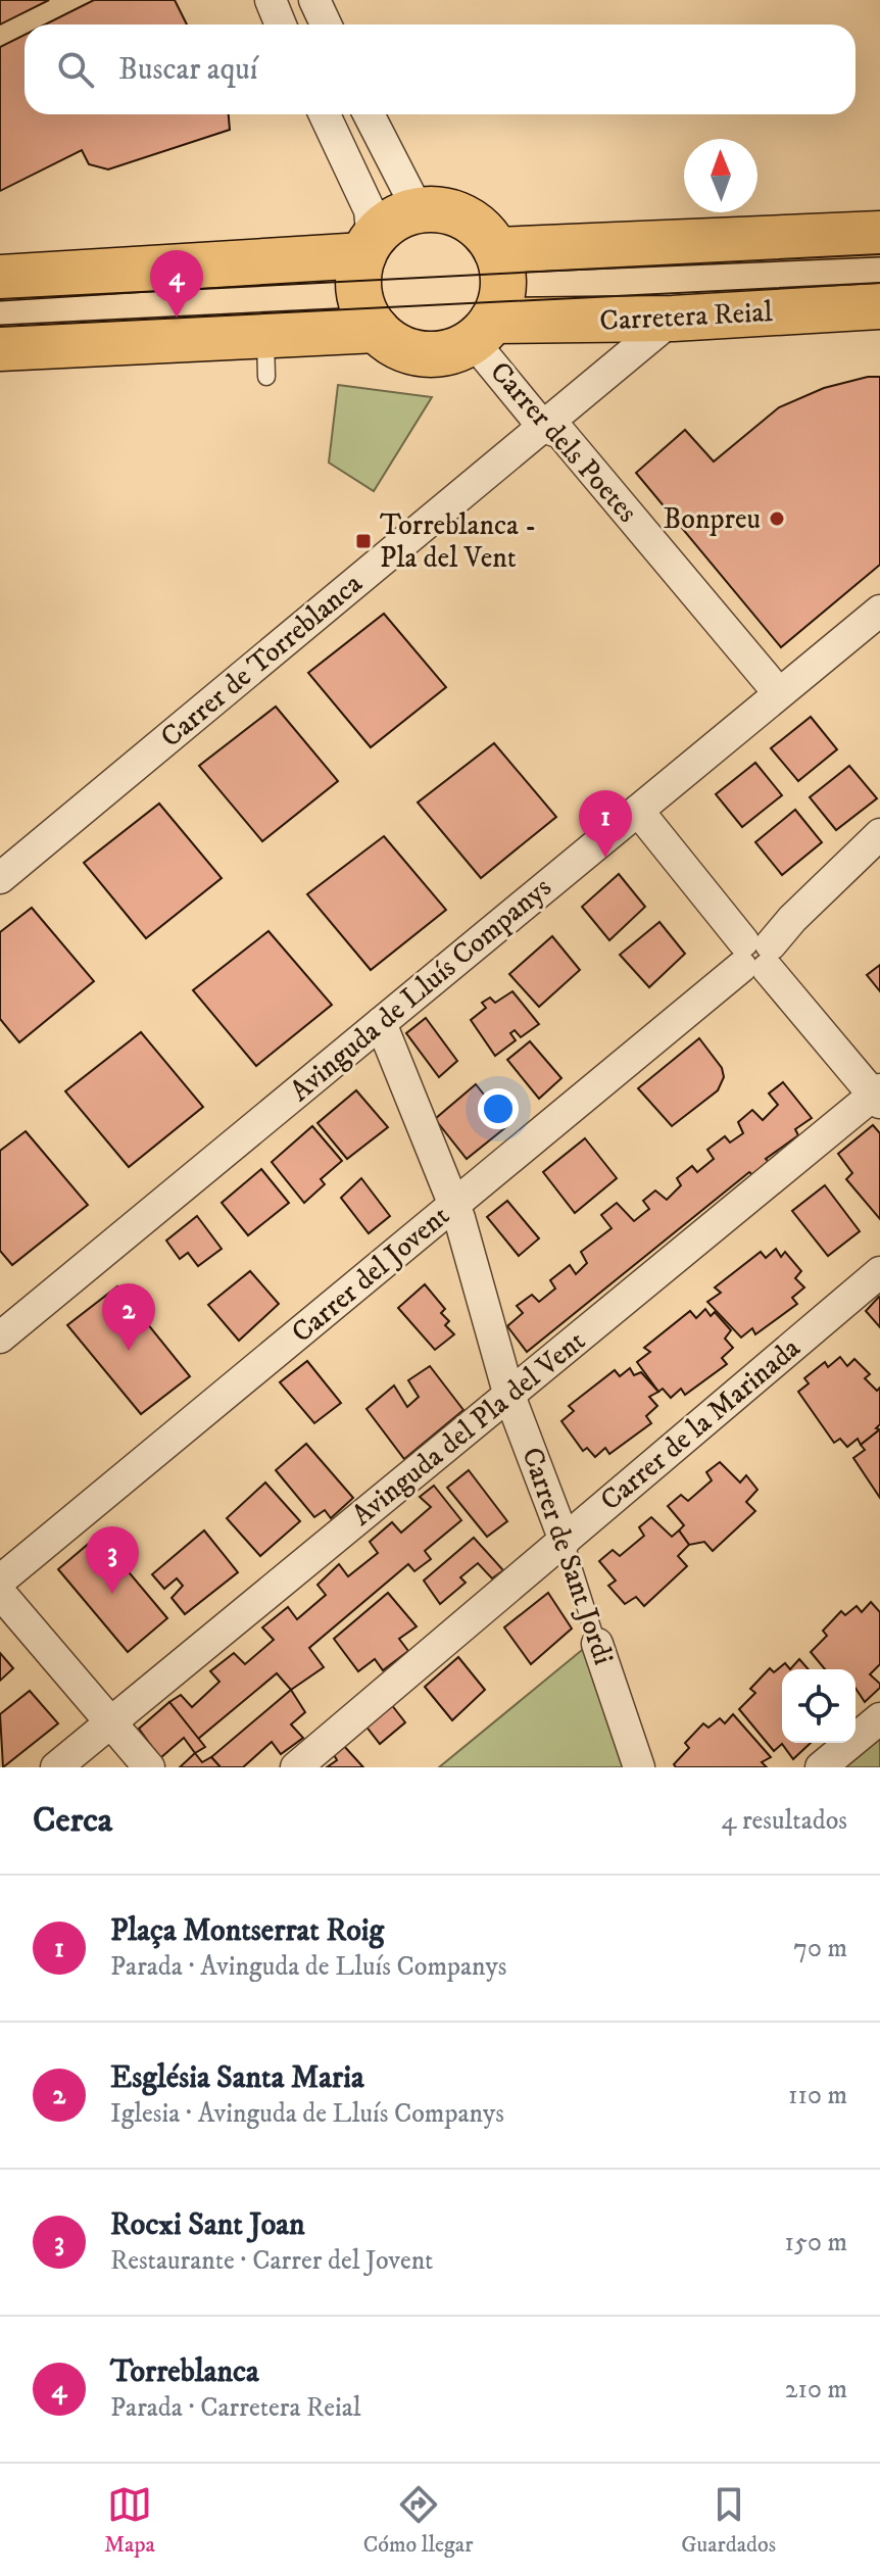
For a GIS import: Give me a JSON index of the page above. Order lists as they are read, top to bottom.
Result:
{
  "streets": {
    "main road": ["Carretera Reial"],
    "street": [
      "Carrer dels Poetes",
      "Carrer de Torreblanca",
      "Avinguda de Lluís Companys",
      "Carrer del Jovent",
      "Carrer de la Marinada",
      "Avinguda del Pla del Vent",
      "Carrer de Sant Jordi"
    ]
  },
  "crossings": [
    ["Carretera Reial", "Carrer dels Poetes"],
    ["Carretera Reial", "Carrer de Torreblanca"],
    ["Carrer dels Poetes", "Carrer de Torreblanca"],
    ["Carrer dels Poetes", "Avinguda de Lluís Companys"],
    ["Avinguda de Lluís Companys", "Carrer de Sant Jordi"],
    ["Carrer del Jovent", "Carrer de Sant Jordi"],
    ["Carrer de la Marinada", "Carrer de Sant Jordi"],
    ["Avinguda del Pla del Vent", "Carrer de Sant Jordi"]
  ],
  "places": {
    "other": ["Bonpreu"],
    "transit": ["Torreblanca - Pla del Vent"]
  },
  "north": "top",
  "page": {
    "search": "Buscar aquí",
    "pins": [
      "4",
      "1",
      "2",
      "3"
    ],
    "heading": ["Cerca", "4 resultados"],
    "list": [
      {
        "mark": "1",
        "name": "Plaça Montserrat Roig",
        "note": "Parada · Avinguda de Lluís Companys",
        "value": "70 m"
      },
      {
        "mark": "2",
        "name": "Església Santa Maria",
        "note": "Iglesia · Avinguda de Lluís Companys",
        "value": "110 m"
      },
      {
        "mark": "3",
        "name": "Rocxi Sant Joan",
        "note": "Restaurante · Carrer del Jovent",
        "value": "150 m"
      },
      {
        "mark": "4",
        "name": "Torreblanca",
        "note": "Parada · Carretera Reial",
        "value": "210 m"
      }
    ],
    "nav": ["Mapa", "Cómo llegar", "Guardados"]
  }
}
